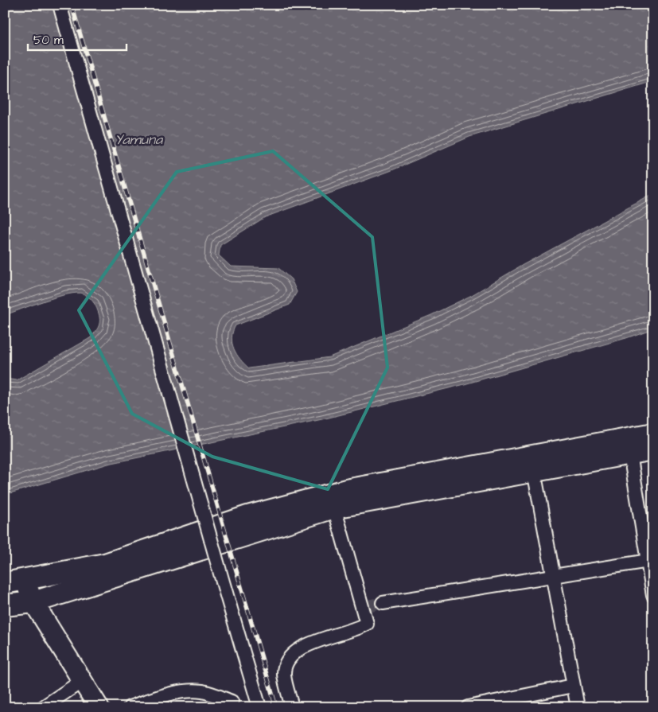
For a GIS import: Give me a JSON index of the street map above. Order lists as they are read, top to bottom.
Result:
{
  "water": ["Yamuna"],
  "scale_bar": "50 m"
}
